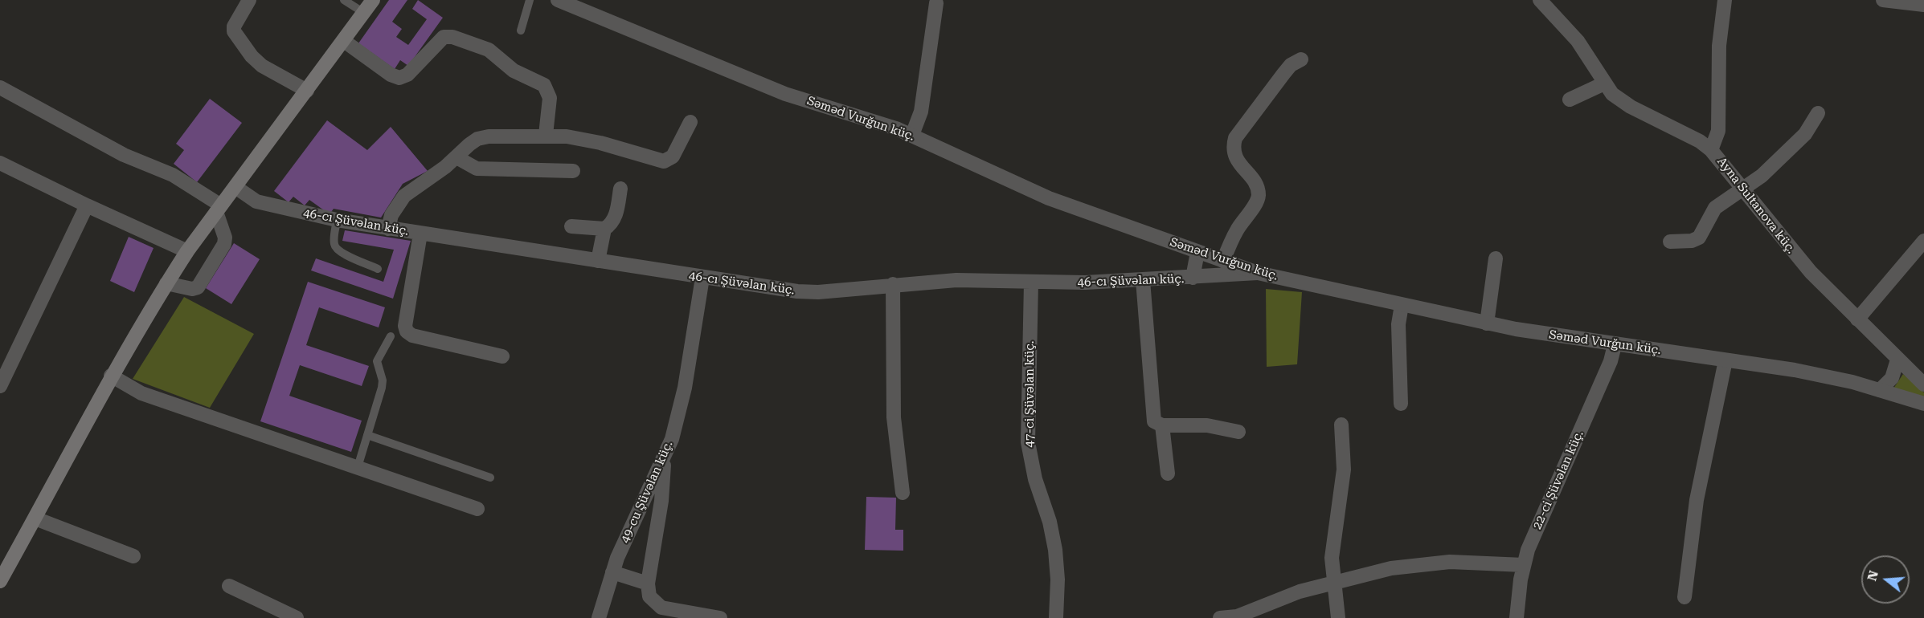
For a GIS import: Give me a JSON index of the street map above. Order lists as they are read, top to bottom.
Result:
{
  "streets": {
    "street": [
      "Səməd Vurğun küç.",
      "Ayna Sultanova küç.",
      "46-cı Şüvəlan küç.",
      "47-ci Şüvəlan küç.",
      "22-ci Şüvəlan küç.",
      "49-cu Şüvəlan küç."
    ]
  },
  "crossings": [
    ["Səməd Vurğun küç.", "46-cı Şüvəlan küç."],
    ["Səməd Vurğun küç.", "22-ci Şüvəlan küç."],
    ["46-cı Şüvəlan küç.", "47-ci Şüvəlan küç."],
    ["46-cı Şüvəlan küç.", "49-cu Şüvəlan küç."]
  ],
  "north": "left"
}
